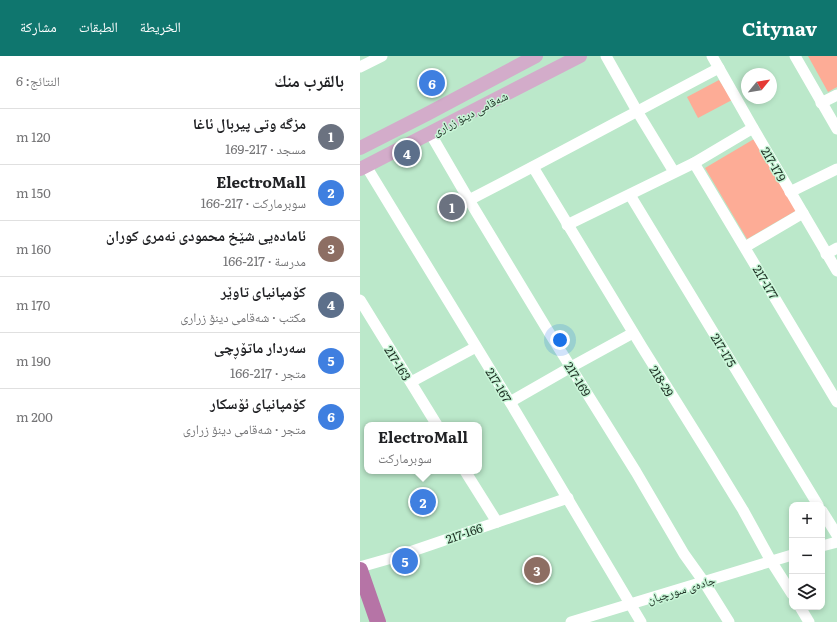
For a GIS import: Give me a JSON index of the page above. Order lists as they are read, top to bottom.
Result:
{
  "streets": {
    "main road": ["شەقامی دینۆ زراری"],
    "street": [
      "217-179",
      "217-177",
      "217-175",
      "217-163",
      "217-169",
      "218-29",
      "217-167",
      "217-166",
      "جادەی سورچیان"
    ]
  },
  "crossings": [
    ["شەقامی دینۆ زراری", "217-169"],
    ["شەقامی دینۆ زراری", "217-167"],
    ["217-169", "جادەی سورچیان"],
    ["218-29", "جادەی سورچیان"],
    ["217-167", "217-166"],
    ["217-167", "جادەی سورچیان"]
  ],
  "north": "top right",
  "page": {
    "header": "Citynav",
    "nav": ["الخريطة", "الطبقات", "مشاركة"],
    "heading": ["بالقرب منك", "النتائج: 6"],
    "pins": [
      "6",
      "4",
      "1",
      "2",
      "5",
      "3"
    ],
    "list": [
      {
        "mark": "1",
        "name": "مزگه وتى پيربال ئاغا",
        "note": "مسجد · 217-169",
        "value": "120 m"
      },
      {
        "mark": "2",
        "name": "ElectroMall",
        "note": "سوبرماركت · 217-166",
        "value": "150 m"
      },
      {
        "mark": "3",
        "name": "ئامادەیی شێخ محمودی نەمری کوران",
        "note": "مدرسة · 217-166",
        "value": "160 m"
      },
      {
        "mark": "4",
        "name": "کۆمپانیای تاوێر",
        "note": "مكتب · شەقامی دینۆ زراری",
        "value": "170 m"
      },
      {
        "mark": "5",
        "name": "سەردار ماتۆڕچی",
        "note": "متجر · 217-166",
        "value": "190 m"
      },
      {
        "mark": "6",
        "name": "کۆمپانیای ئۆسکار",
        "note": "متجر · شەقامی دینۆ زراری",
        "value": "200 m"
      }
    ],
    "popup": ["ElectroMall", "سوبرماركت"],
    "map_buttons": ["+", "−"]
  }
}
